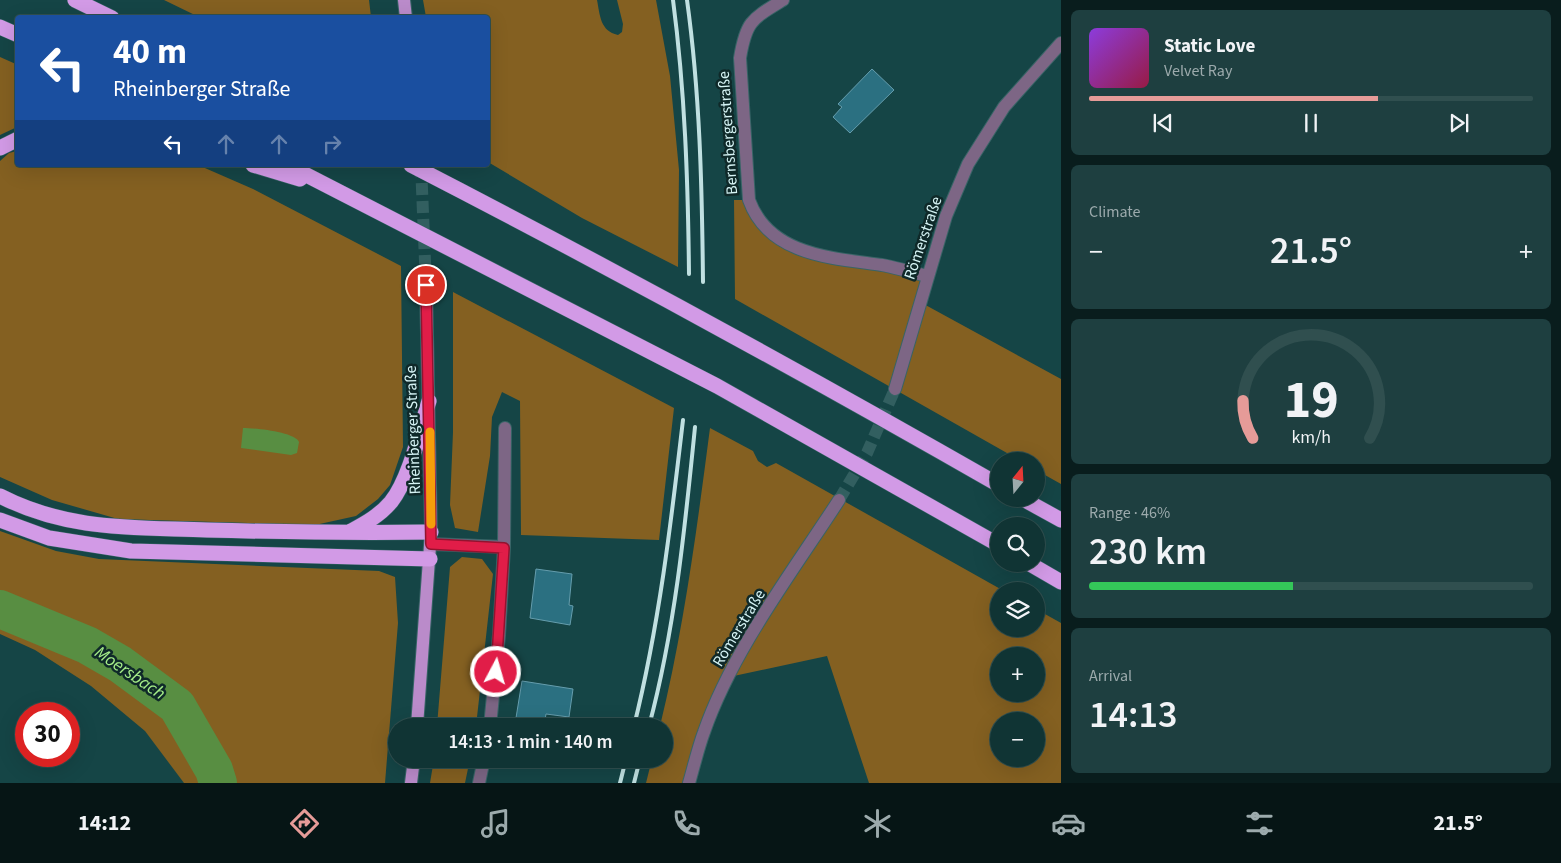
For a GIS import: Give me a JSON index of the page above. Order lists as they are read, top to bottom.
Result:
{
  "streets": {
    "main road": ["Rheinberger Straße"],
    "street": ["Bernsbergerstraße", "Römerstraße"]
  },
  "crossings": [
    ["Bernsbergerstraße", "Römerstraße"]
  ],
  "water": ["Moersbach"],
  "north": "top",
  "page": {
    "turn": ["40 m", "Rheinberger Straße"],
    "song": ["Static Love", "Velvet Ray"],
    "tile": [
      "Climate",
      ["Range · 46%", "230 km"],
      ["Arrival", "14:13"]
    ],
    "heat": ["−", "21.5°", "+"],
    "map_buttons": ["+", "−"],
    "limit": "30",
    "trip": "14:13 · 1 min · 140 m",
    "tabs": ["14:12", "21.5°"],
    "gauge": ["19", "km/h"]
  }
}
